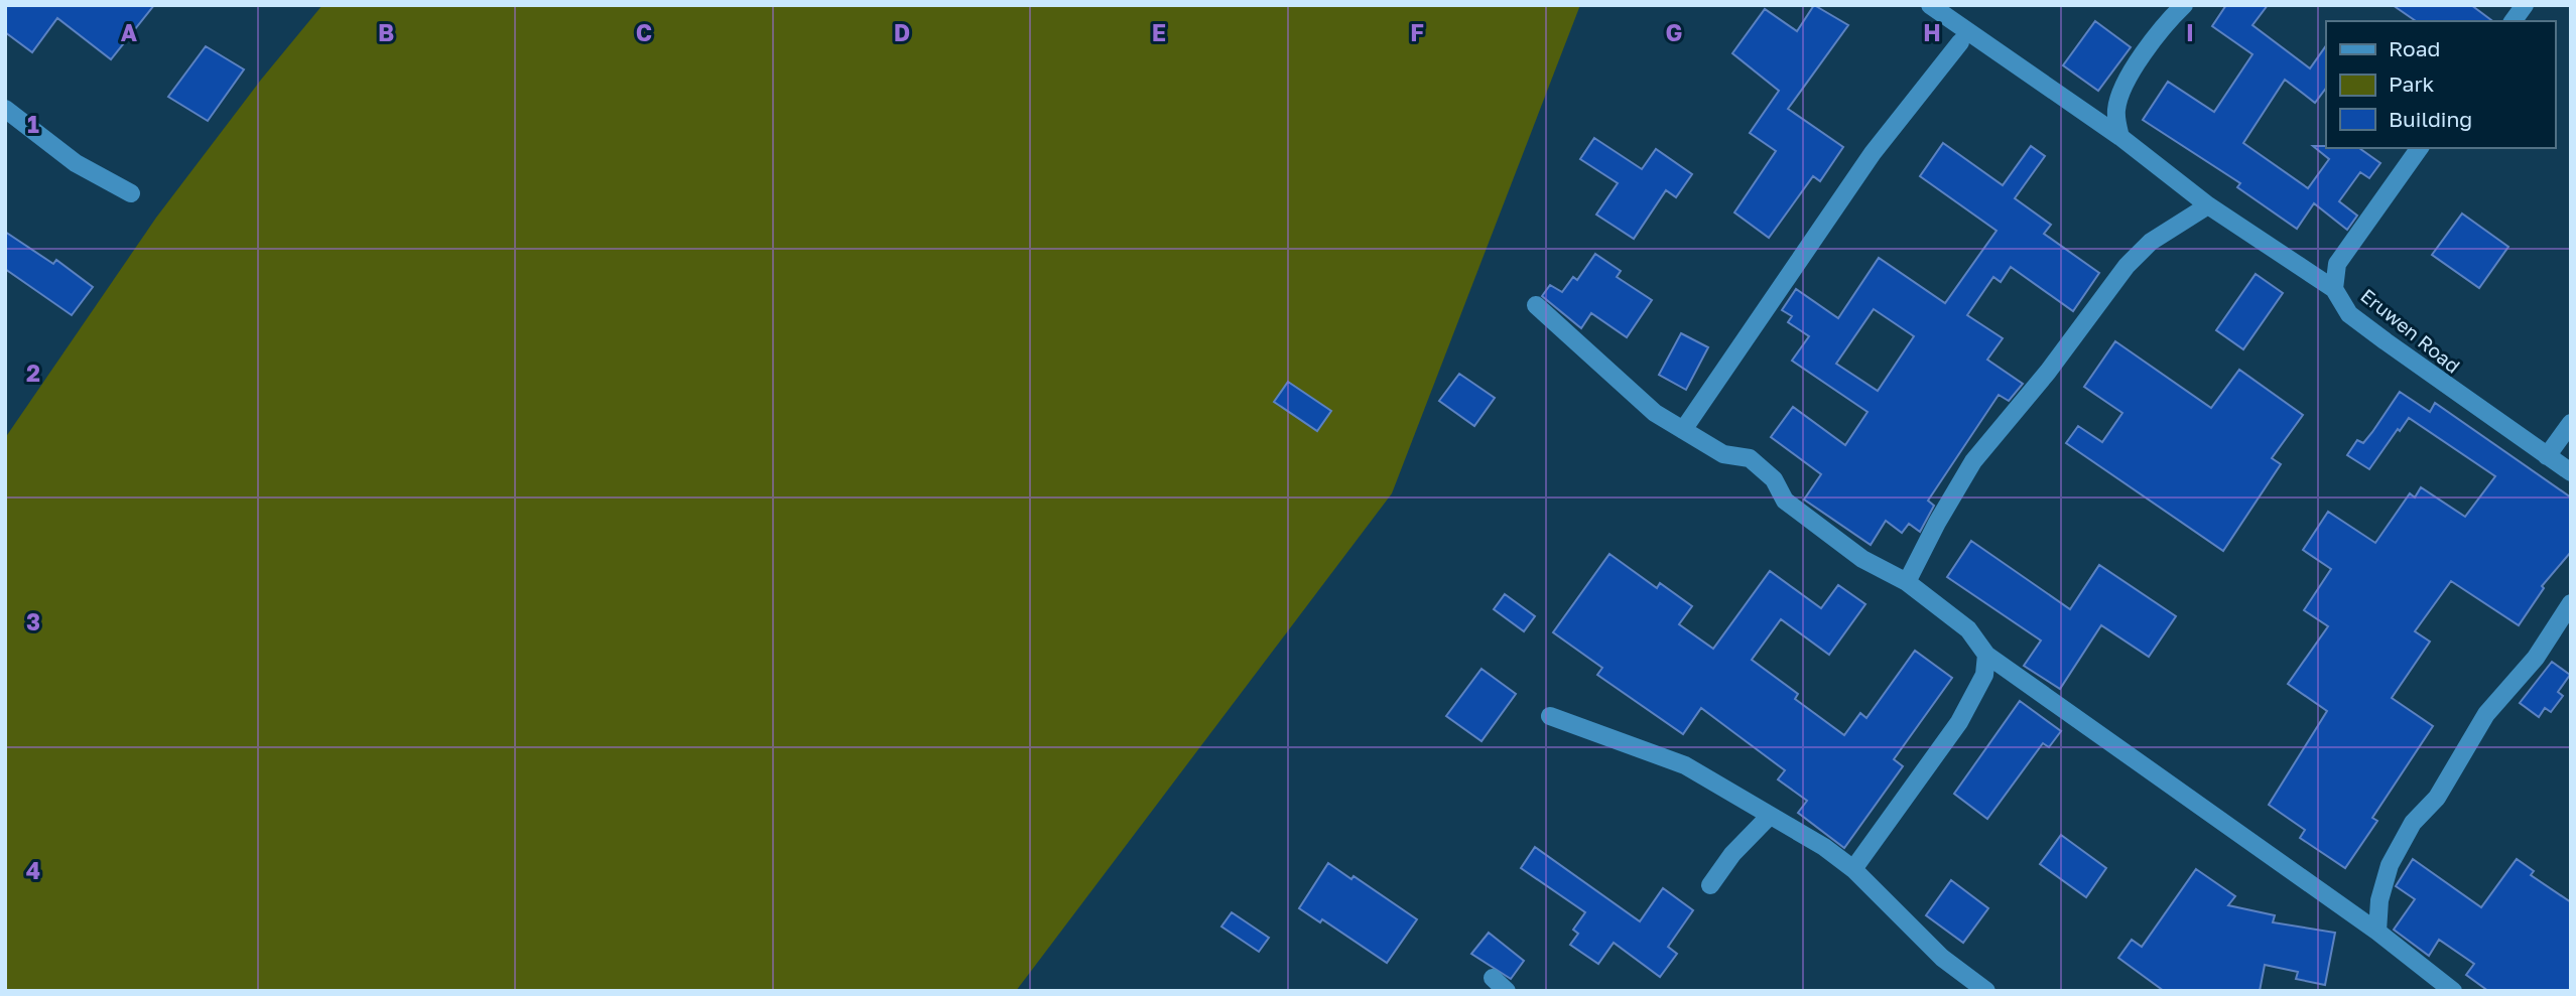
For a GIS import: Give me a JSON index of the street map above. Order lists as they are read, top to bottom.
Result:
{
  "streets": {
    "street": ["Eruwen Road"]
  },
  "legend": ["Road", "Park", "Building"],
  "grid": {
    "columns": [
      "A",
      "B",
      "C",
      "D",
      "E",
      "F",
      "G",
      "H",
      "I"
    ],
    "rows": [
      "1",
      "2",
      "3",
      "4"
    ]
  }
}
